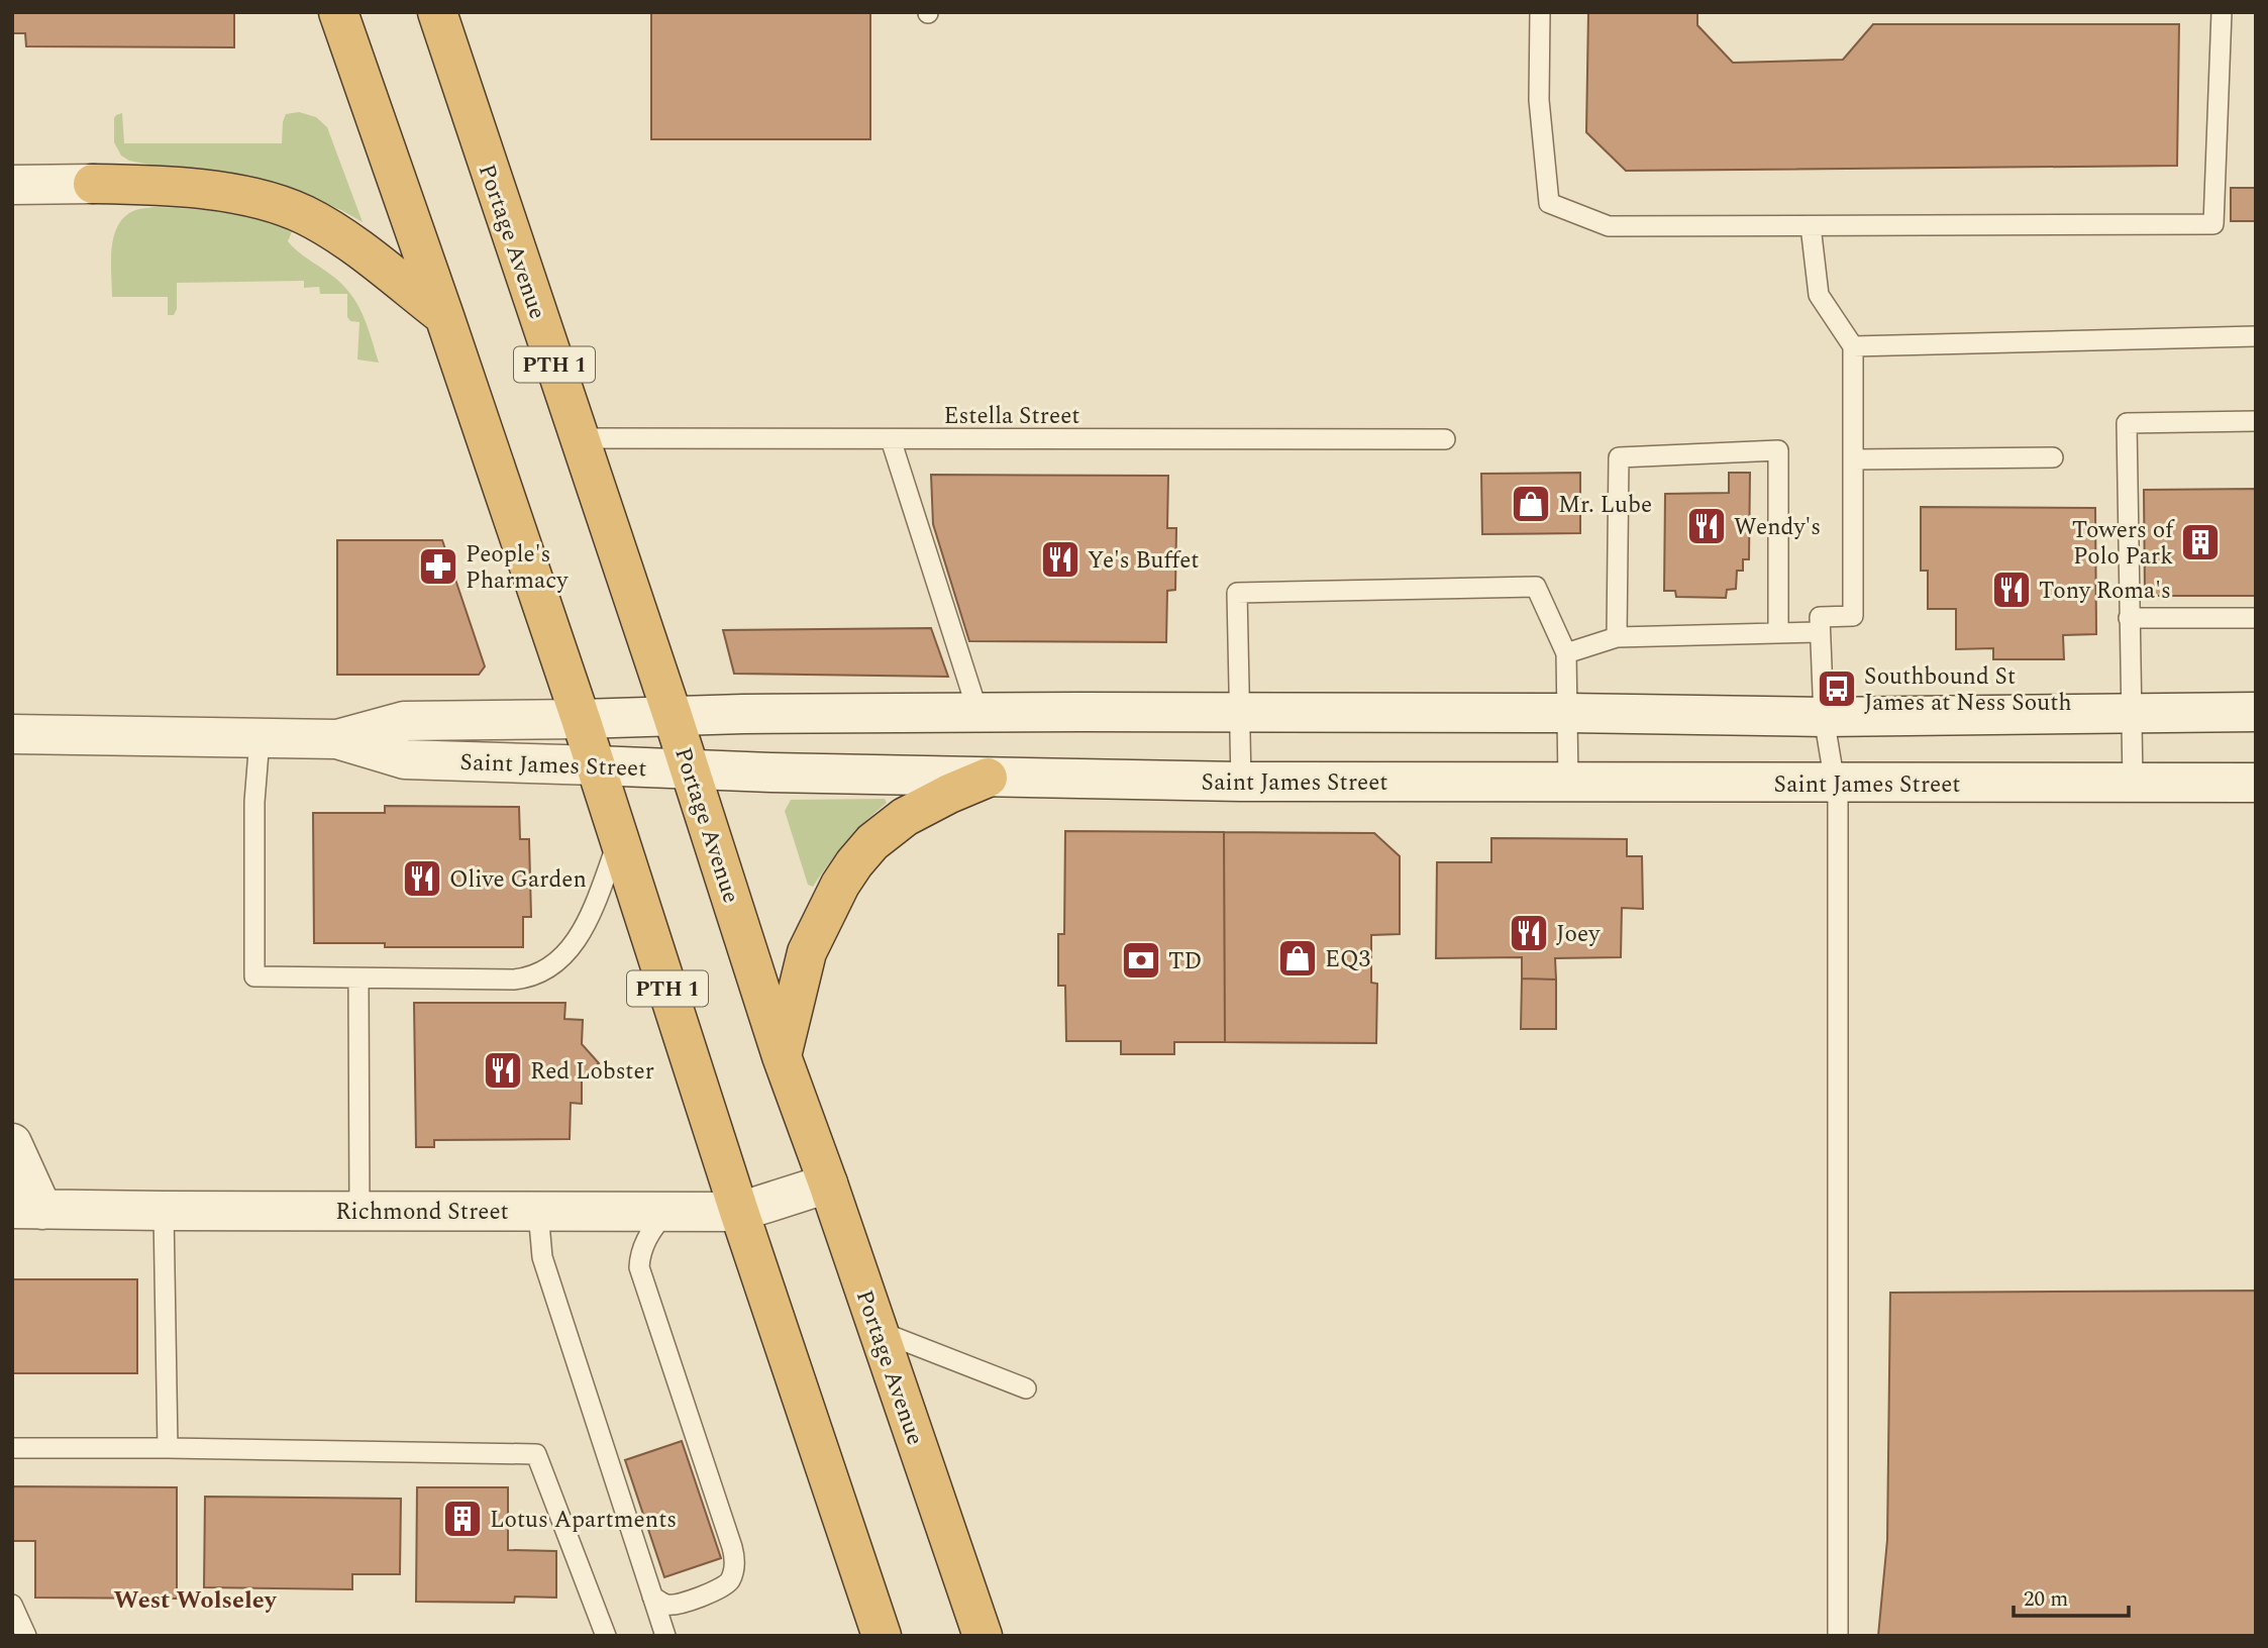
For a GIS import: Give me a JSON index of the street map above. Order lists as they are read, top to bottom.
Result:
{
  "streets": {
    "highway": ["Portage Avenue", "PTH 1"],
    "main road": ["Saint James Street", "Richmond Street"],
    "lane": ["Estella Street"]
  },
  "crossings": [
    ["Portage Avenue", "Estella Street"],
    ["Portage Avenue", "Saint James Street"],
    ["Portage Avenue", "Richmond Street"],
    ["PTH 1", "Saint James Street"],
    ["PTH 1", "Richmond Street"]
  ],
  "districts": ["West Wolseley"],
  "places": {
    "shop": ["Mr. Lube", "EQ3"],
    "restaurant": [
      "Wendy's",
      "Ye's Buffet",
      "Tony Roma's",
      "Olive Garden",
      "Joey",
      "Red Lobster"
    ],
    "building": ["Towers of Polo Park", "Lotus Apartments"],
    "pharmacy": ["People's Pharmacy"],
    "bus stop": ["Southbound St James at Ness South"],
    "bank": ["TD"]
  },
  "scale_bar": "20 m"
}
